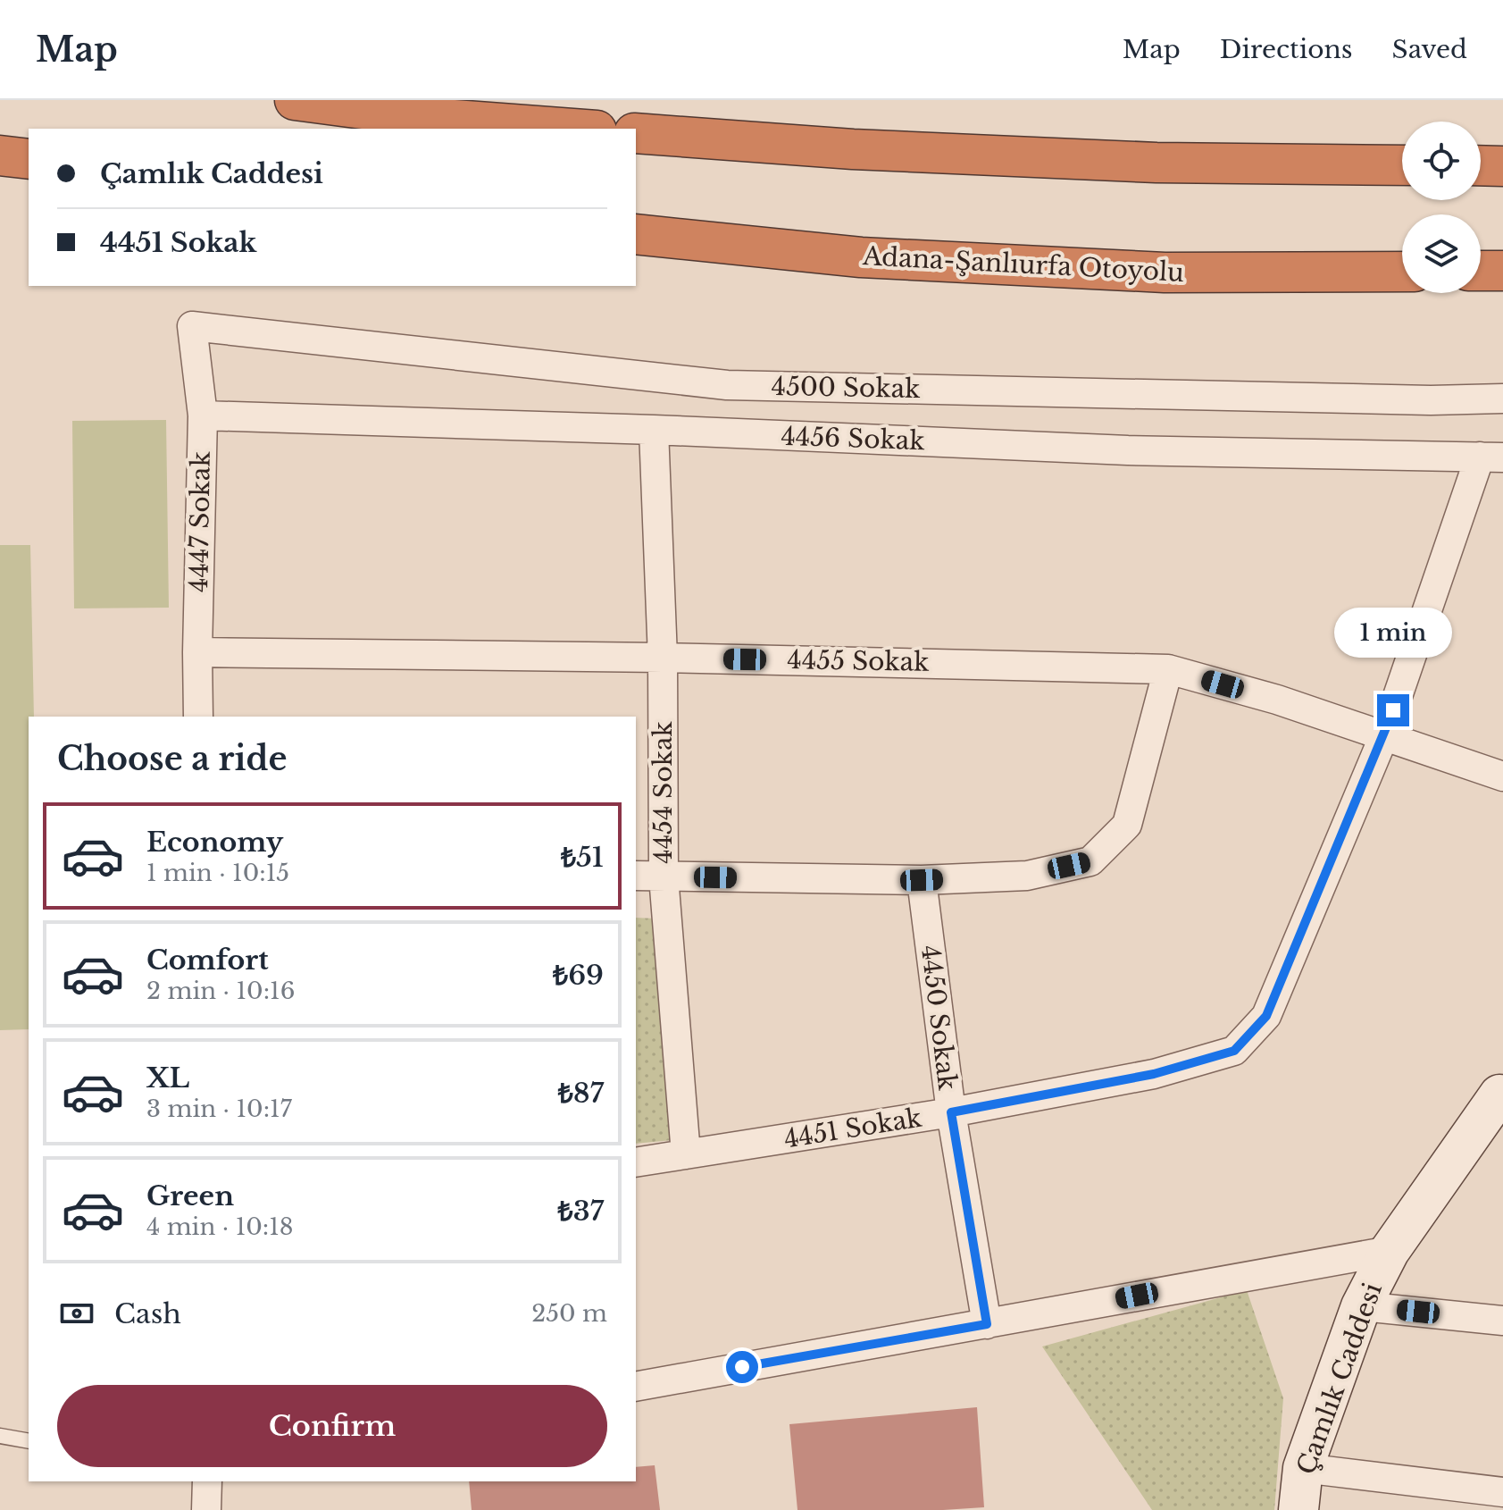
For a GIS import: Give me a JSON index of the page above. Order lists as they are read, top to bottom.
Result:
{
  "streets": {
    "highway": ["Adana-Şanlıurfa Otoyolu"],
    "main road": ["Çamlık Caddesi"],
    "street": [
      "4500 Sokak",
      "4456 Sokak",
      "4447 Sokak",
      "4455 Sokak",
      "4454 Sokak",
      "4450 Sokak",
      "4451 Sokak"
    ]
  },
  "crossings": [
    ["4500 Sokak", "4447 Sokak"],
    ["4456 Sokak", "4447 Sokak"],
    ["4456 Sokak", "4454 Sokak"],
    ["4456 Sokak", "4451 Sokak"],
    ["4447 Sokak", "4455 Sokak"],
    ["4455 Sokak", "4454 Sokak"],
    ["4455 Sokak", "4451 Sokak"],
    ["4454 Sokak", "4451 Sokak"],
    ["4450 Sokak", "4451 Sokak"],
    ["4450 Sokak", "Çamlık Caddesi"]
  ],
  "page": {
    "header": "Map",
    "nav": ["Map", "Directions", "Saved"],
    "banner": ["Çamlık Caddesi", "4451 Sokak"],
    "bubble": "1 min",
    "heading": "Choose a ride",
    "list": [
      {
        "name": "Economy",
        "note": "1 min · 10:15",
        "value": "₺51"
      },
      {
        "name": "Comfort",
        "note": "2 min · 10:16",
        "value": "₺69"
      },
      {
        "name": "XL",
        "note": "3 min · 10:17",
        "value": "₺87"
      },
      {
        "name": "Green",
        "note": "4 min · 10:18",
        "value": "₺37"
      }
    ],
    "pay": ["Cash", "250 m"],
    "buttons": "Confirm"
  }
}
